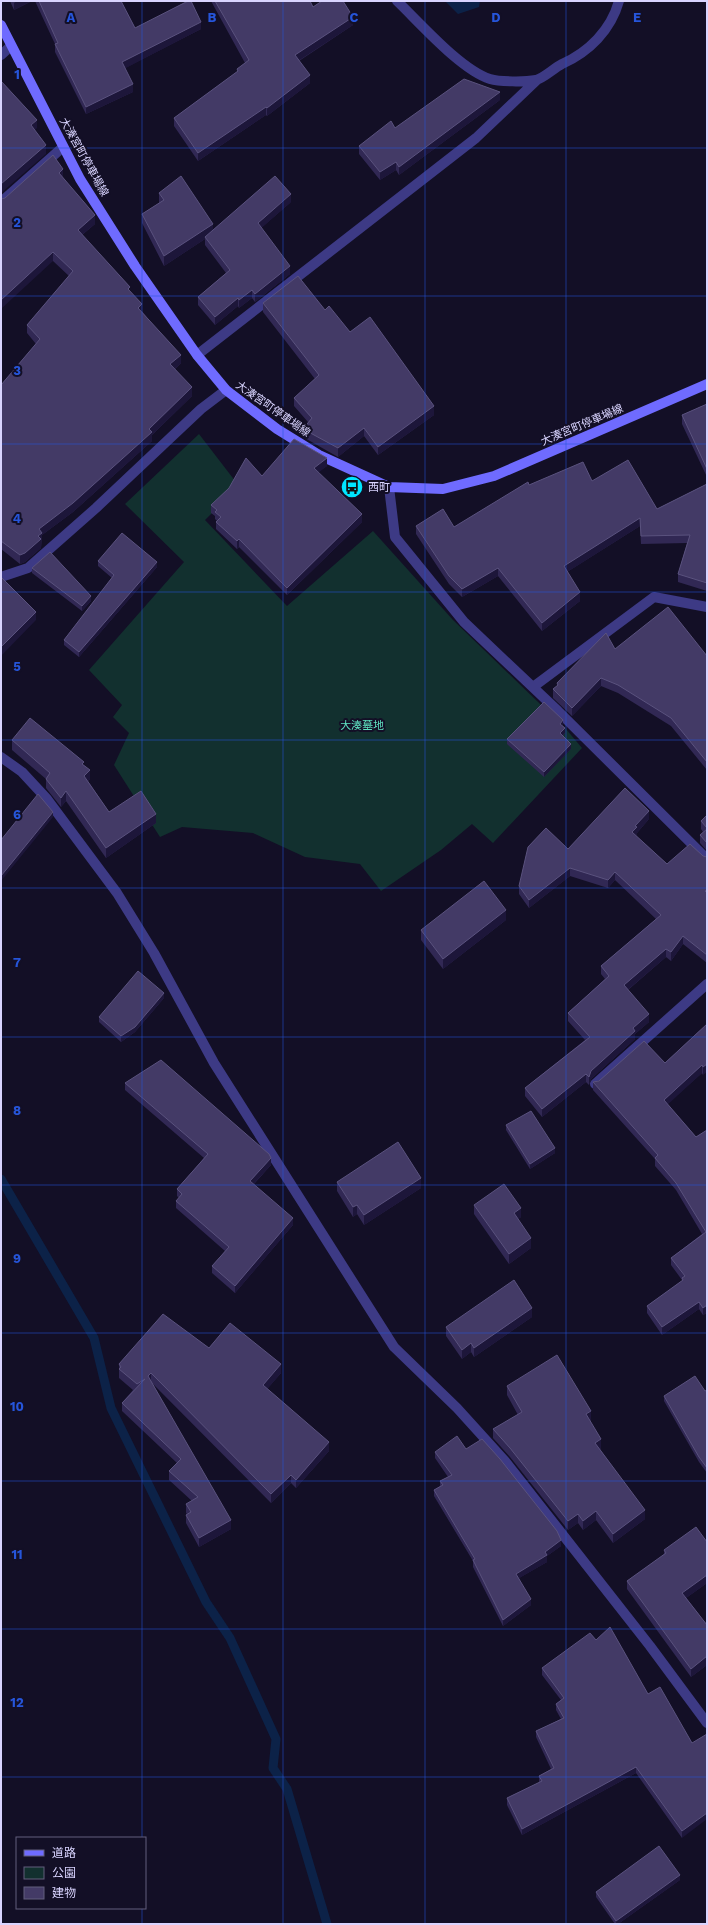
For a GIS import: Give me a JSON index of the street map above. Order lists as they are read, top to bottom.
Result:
{
  "streets": {
    "main road": ["大湊宮町停車場線"]
  },
  "parks": ["大湊墓地"],
  "places": {
    "bus stop": ["西町"]
  },
  "legend": ["道路", "公園", "建物"],
  "grid": {
    "columns": [
      "A",
      "B",
      "C",
      "D",
      "E"
    ],
    "rows": [
      "1",
      "2",
      "3",
      "4",
      "5",
      "6",
      "7",
      "8",
      "9",
      "10",
      "11",
      "12"
    ]
  }
}
